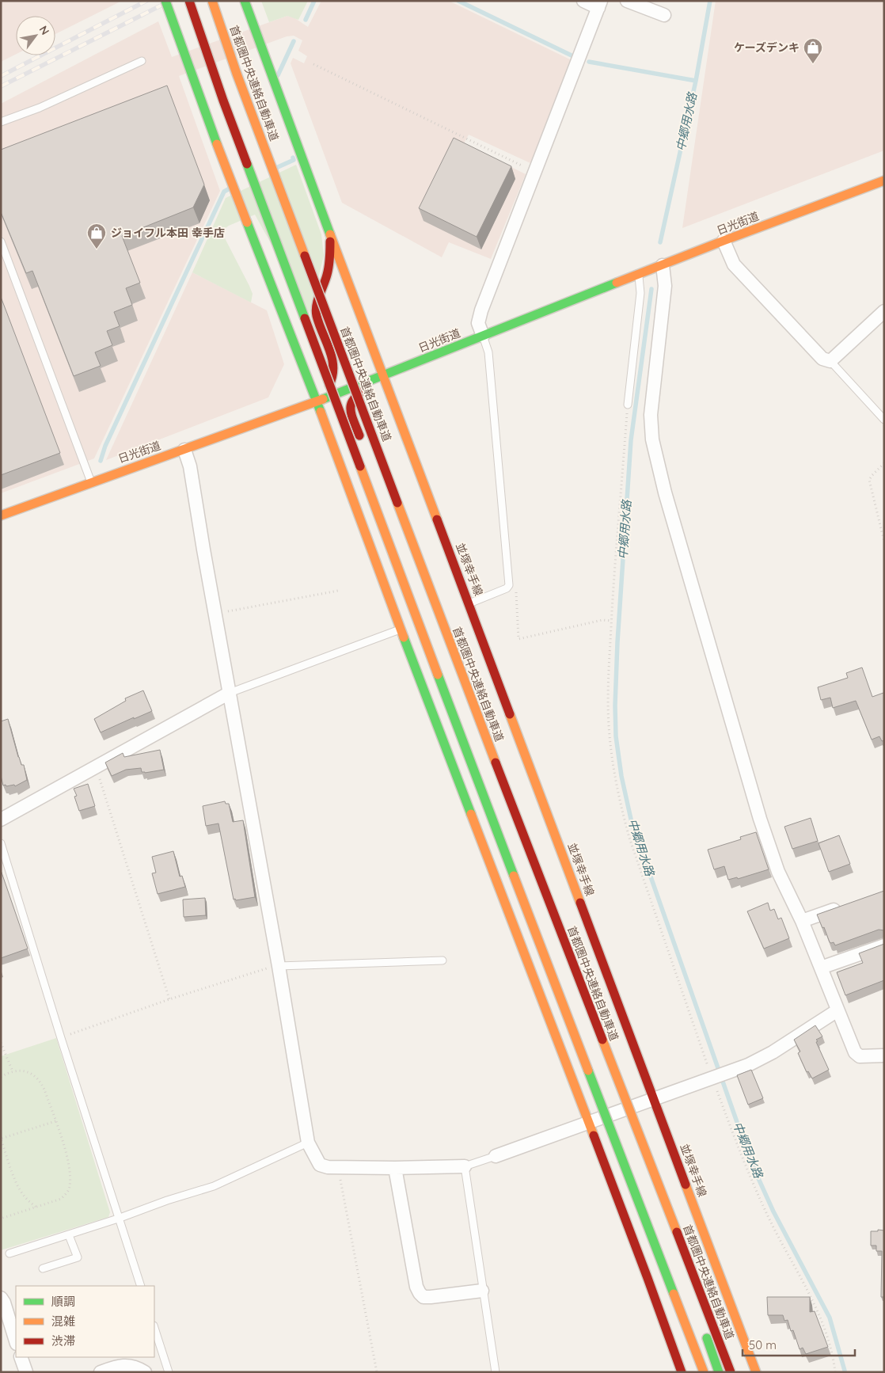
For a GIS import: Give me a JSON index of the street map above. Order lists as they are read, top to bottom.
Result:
{
  "streets": {
    "main road": ["首都圏中央連絡自動車道", "日光街道", "並塚幸手線"]
  },
  "crossings": [
    ["日光街道", "並塚幸手線"]
  ],
  "water": ["中郷用水路"],
  "places": {
    "shop": ["ケーズデンキ", "ジョイフル本田 幸手店"]
  },
  "legend": ["順調", "混雑", "渋滞"],
  "scale_bar": "50 m",
  "north": "top right"
}
